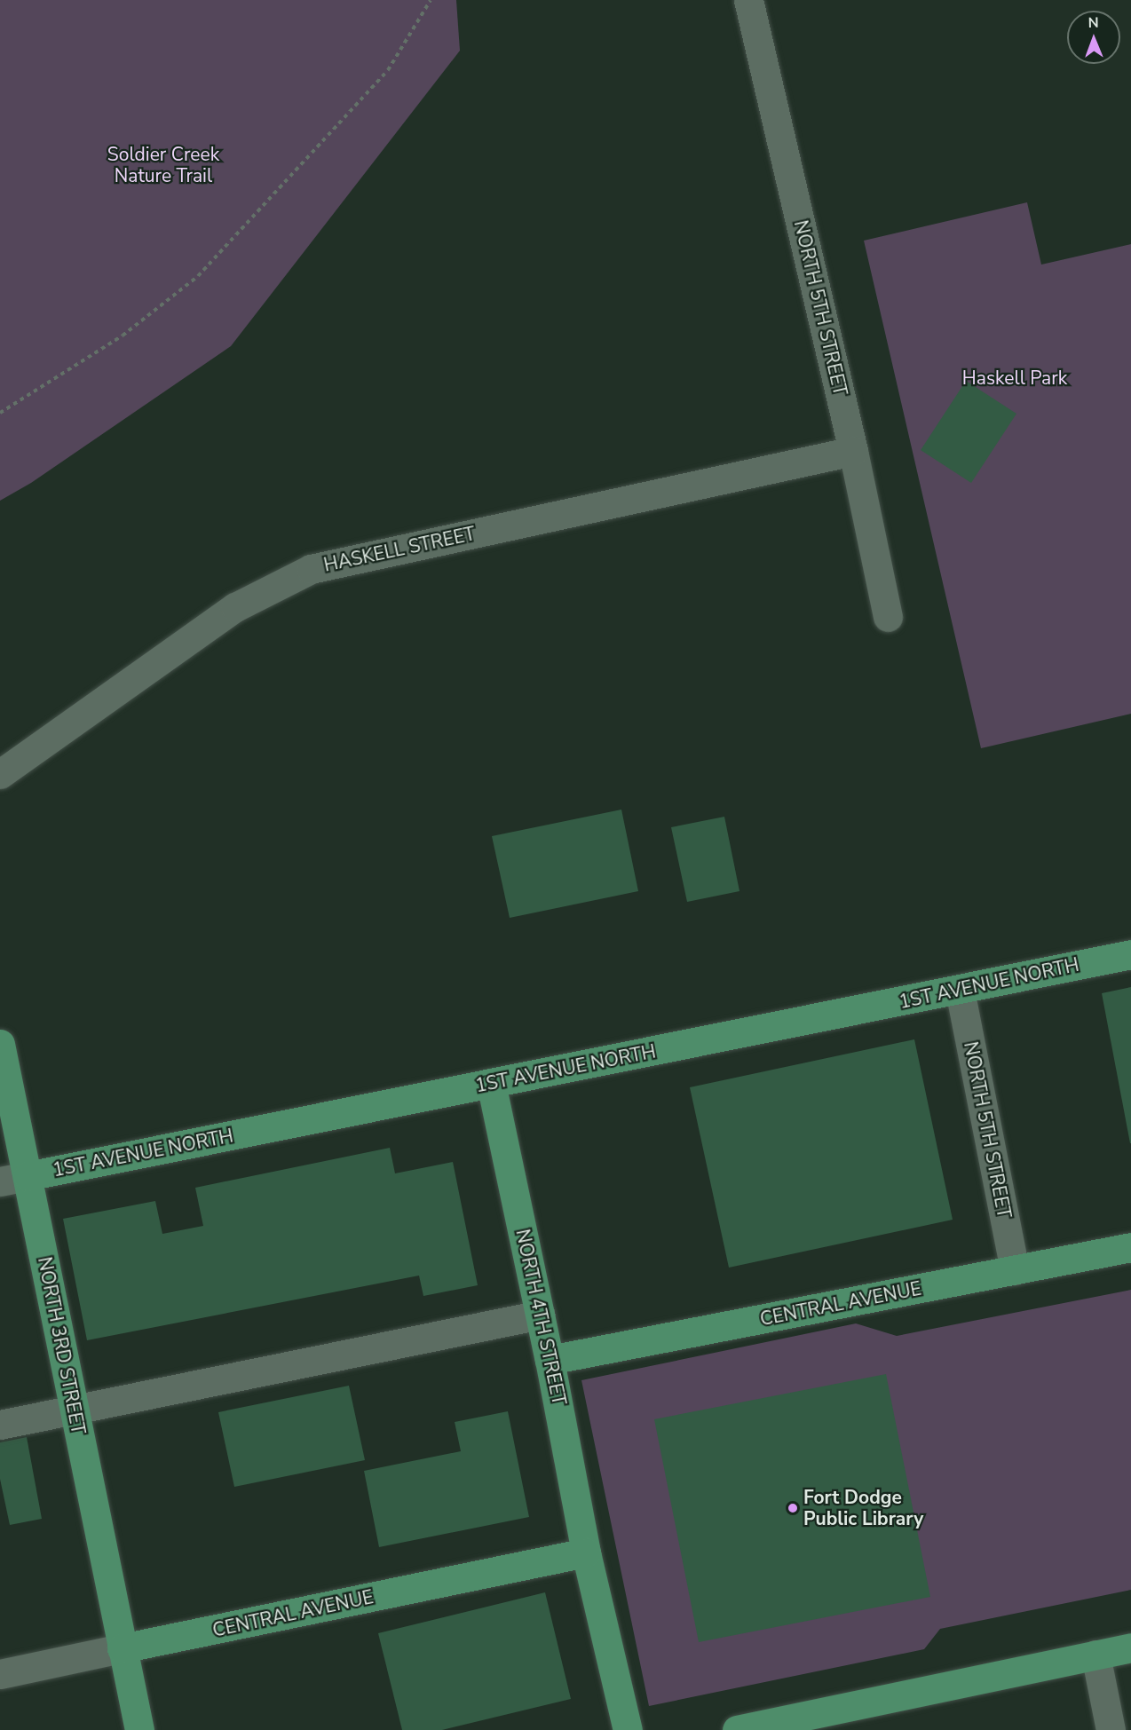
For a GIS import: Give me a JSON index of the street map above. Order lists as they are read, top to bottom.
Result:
{
  "streets": {
    "main road": [
      "1ST AVENUE NORTH",
      "CENTRAL AVENUE",
      "NORTH 4TH STREET",
      "NORTH 3RD STREET"
    ],
    "street": ["NORTH 5TH STREET", "HASKELL STREET"]
  },
  "crossings": [
    ["NORTH 5TH STREET", "HASKELL STREET"],
    ["NORTH 5TH STREET", "1ST AVENUE NORTH"],
    ["NORTH 5TH STREET", "CENTRAL AVENUE"],
    ["1ST AVENUE NORTH", "NORTH 4TH STREET"],
    ["1ST AVENUE NORTH", "NORTH 3RD STREET"],
    ["CENTRAL AVENUE", "NORTH 4TH STREET"],
    ["CENTRAL AVENUE", "NORTH 3RD STREET"]
  ],
  "parks": ["Soldier Creek Nature Trail", "Haskell Park"],
  "places": ["Fort Dodge Public Library"],
  "north": "top"
}
